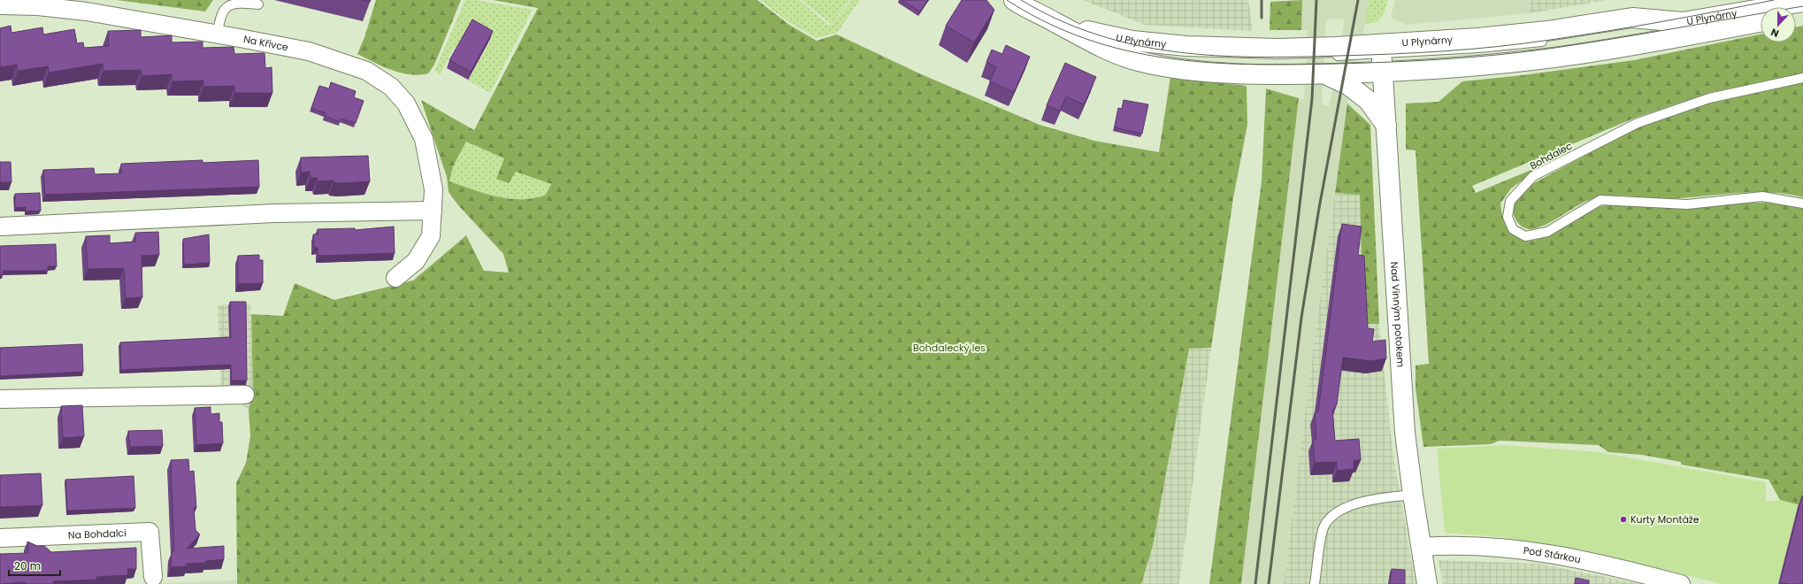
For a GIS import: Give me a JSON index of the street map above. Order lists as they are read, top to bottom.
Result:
{
  "streets": {
    "street": [
      "U Plynárny",
      "Na Křivce",
      "Nad Vinným potokem",
      "Na Bohdalci",
      "Pod Stárkou"
    ],
    "lane": ["Bohdalec"]
  },
  "crossings": [
    ["U Plynárny", "Nad Vinným potokem"],
    ["Nad Vinným potokem", "Pod Stárkou"]
  ],
  "parks": ["Bohdalecký les"],
  "places": ["Kurty Montáže"],
  "scale_bar": "20 m",
  "north": "bottom"
}
